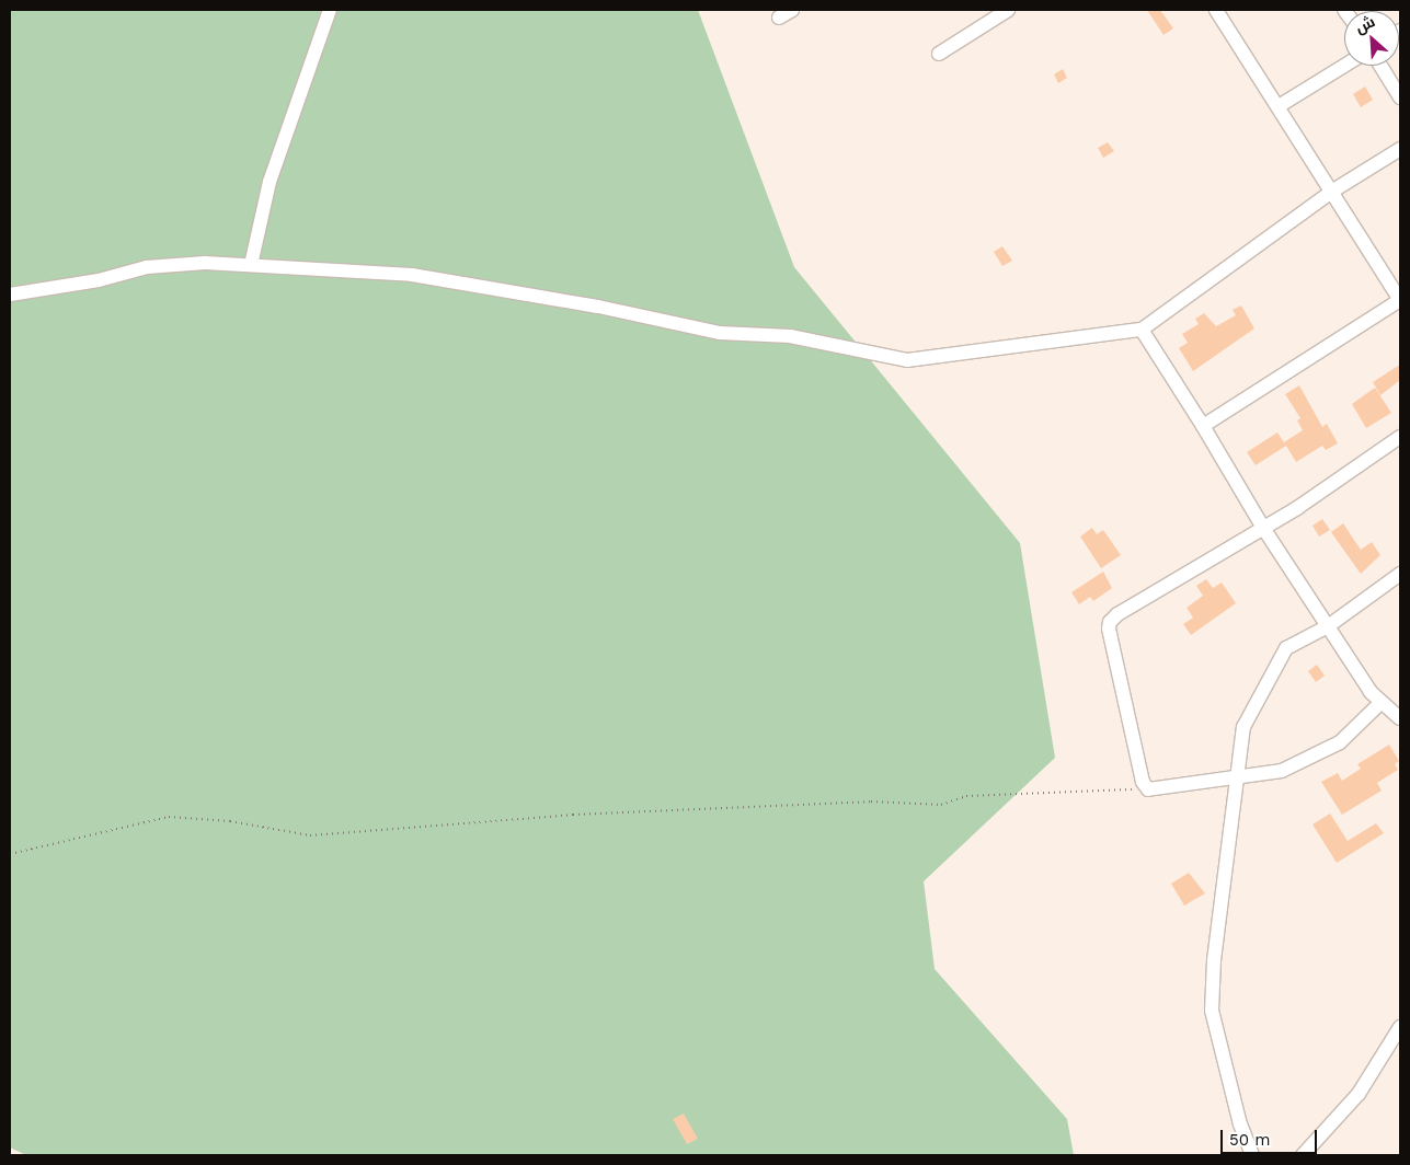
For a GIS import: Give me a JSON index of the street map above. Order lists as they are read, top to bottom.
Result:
{
  "scale_bar": "50 m",
  "north": "top left"
}
